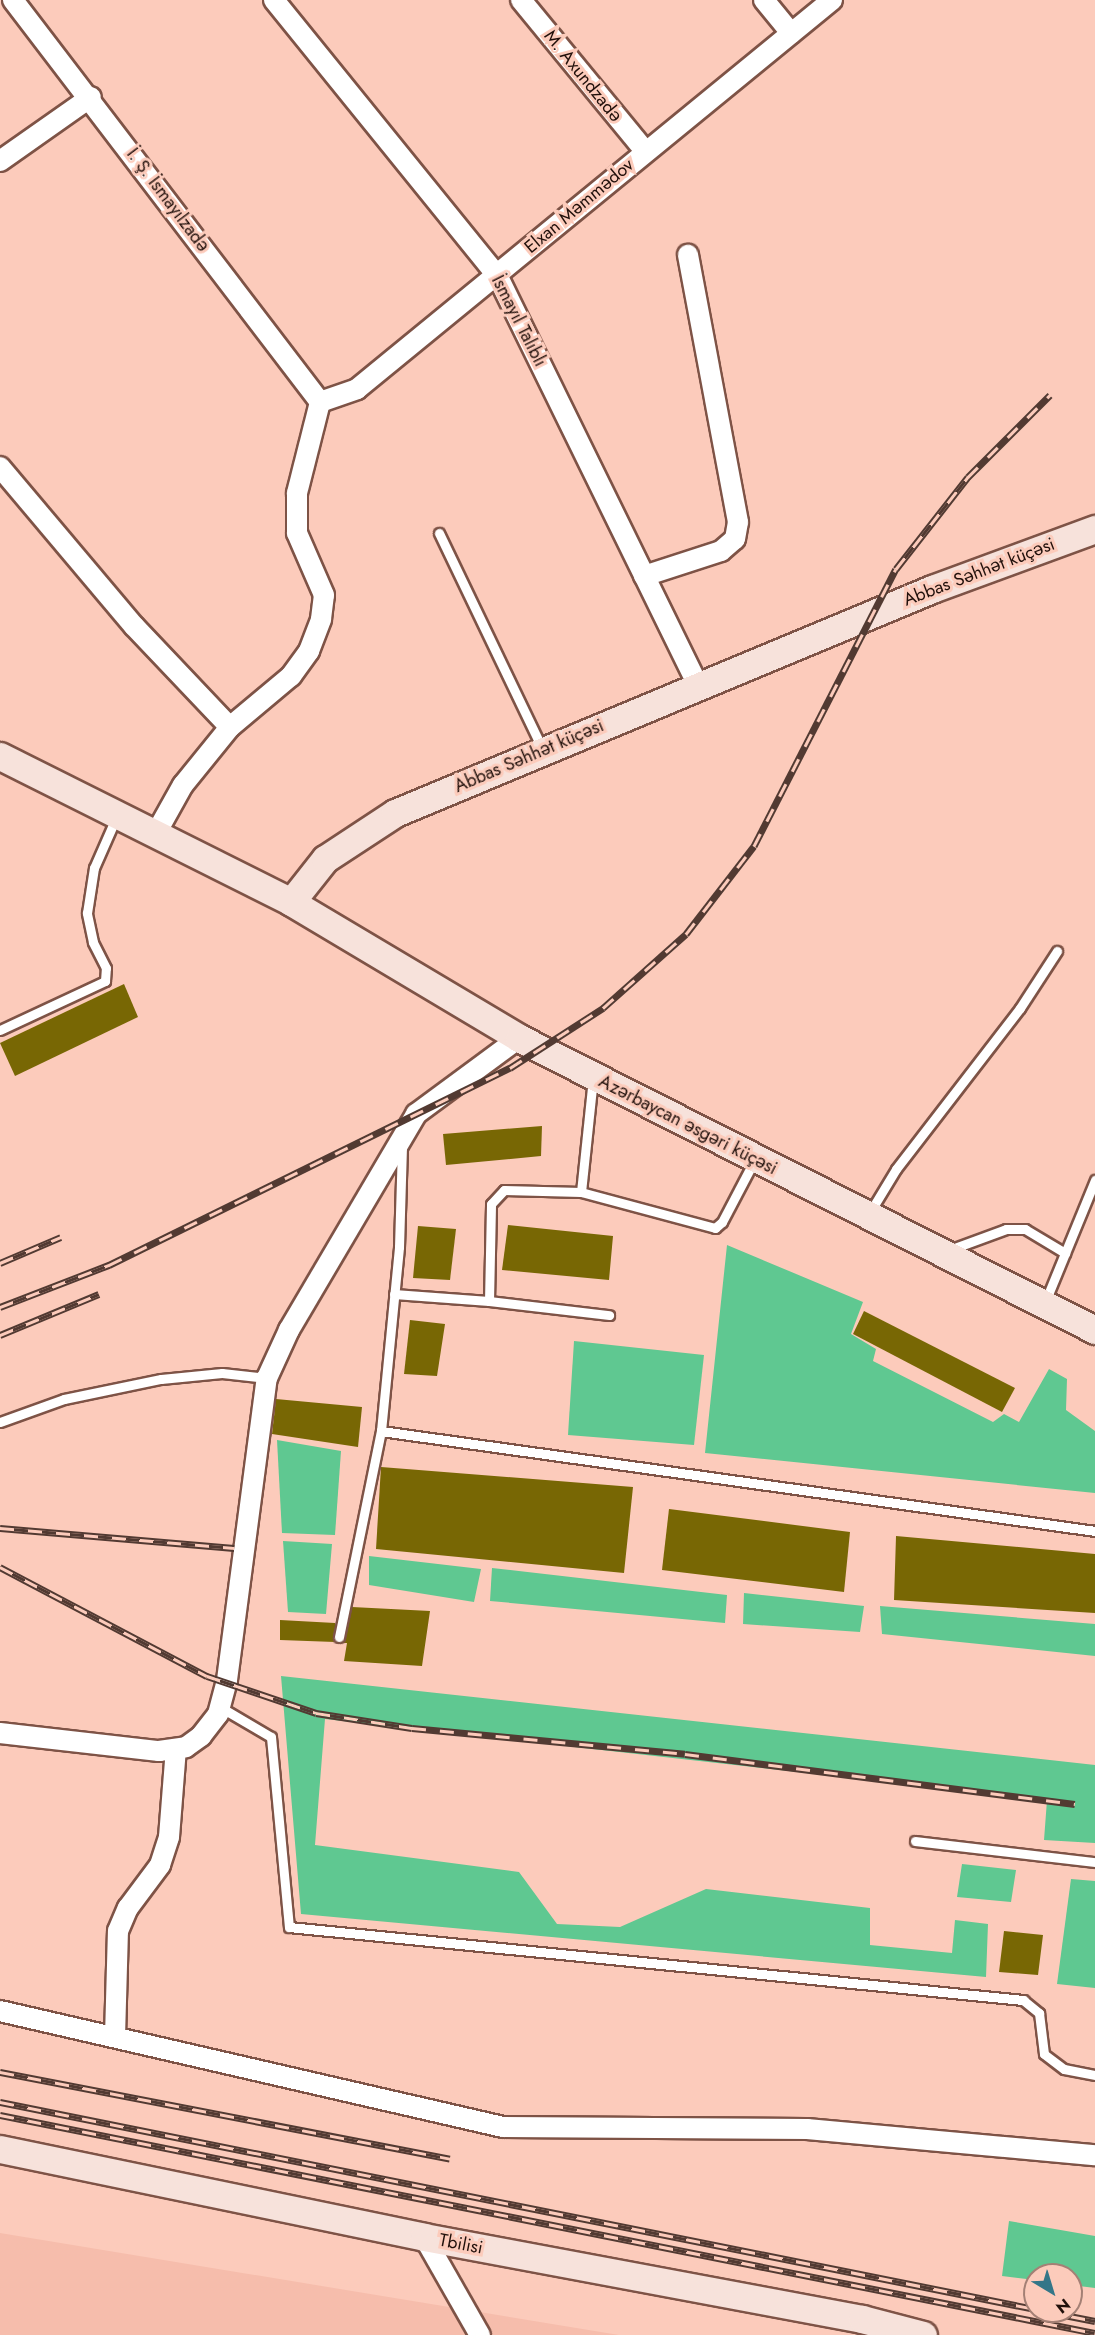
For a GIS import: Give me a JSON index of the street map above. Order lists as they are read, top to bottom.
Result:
{
  "streets": {
    "main road": ["Abbas Səhhət küçəsi", "Azərbaycan əsgəri küçəsi", "Tbilisi"],
    "street": [
      "M. Axundzadə",
      "İ. Ş. İsmayılzadə",
      "Elxan Məmmədov",
      "İsmayıl Talıblı"
    ]
  },
  "crossings": [
    ["M. Axundzadə", "Elxan Məmmədov"],
    ["İ. Ş. İsmayılzadə", "Elxan Məmmədov"],
    ["Elxan Məmmədov", "İsmayıl Talıblı"],
    ["İsmayıl Talıblı", "Abbas Səhhət küçəsi"],
    ["Abbas Səhhət küçəsi", "Azərbaycan əsgəri küçəsi"]
  ],
  "north": "bottom right"
}
